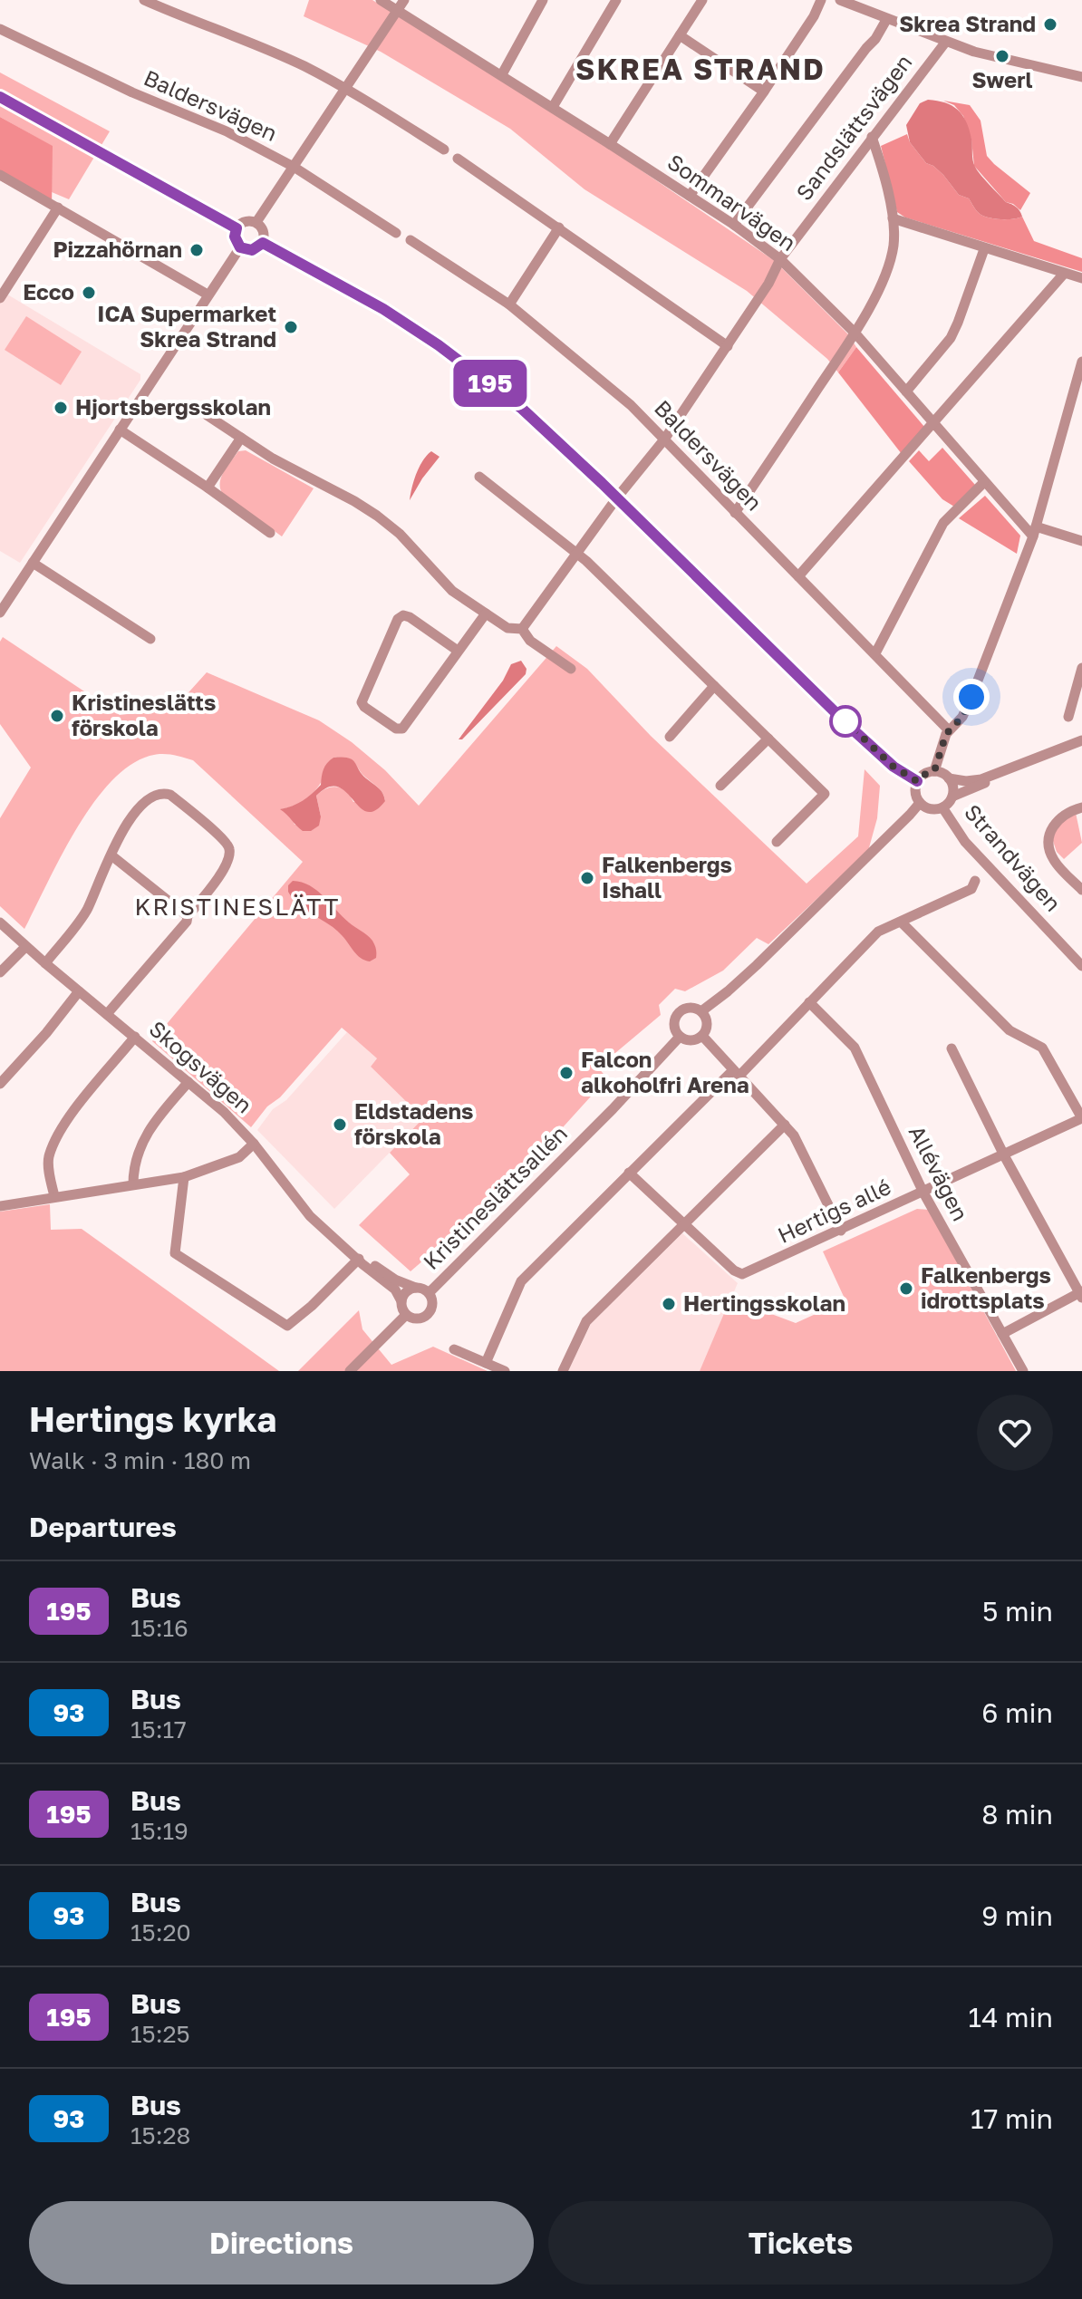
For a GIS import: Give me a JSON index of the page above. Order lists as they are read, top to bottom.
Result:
{
  "streets": {
    "street": [
      "Baldersvägen",
      "Sandslättsvägen",
      "Sommarvägen",
      "Strandvägen",
      "Skogsvägen",
      "Allévägen",
      "Kristineslättsallén",
      "Hertigs allé"
    ]
  },
  "crossings": [
    ["Baldersvägen", "Sandslättsvägen"],
    ["Sandslättsvägen", "Sommarvägen"],
    ["Strandvägen", "Kristineslättsallén"],
    ["Skogsvägen", "Kristineslättsallén"],
    ["Allévägen", "Hertigs allé"]
  ],
  "districts": ["SKREA STRAND", "KRISTINESLÄTT"],
  "places": [
    "Skrea Strand",
    "Swerl",
    "Pizzahörnan",
    "Ecco",
    "ICA Supermarket Skrea Strand",
    "Hjortsbergsskolan",
    "Kristineslätts förskola",
    "Falkenbergs Ishall",
    "Falcon alkoholfri Arena",
    "Eldstadens förskola",
    "Falkenbergs idrottsplats",
    "Hertingsskolan"
  ],
  "lines": ["bus line 195"],
  "page": {
    "on_map": "195",
    "heading": [
      ["Hertings kyrka", "Walk · 3 min · 180 m"],
      "Departures"
    ],
    "list": [
      {
        "mark": "195",
        "name": "Bus",
        "note": "15:16",
        "value": "5 min"
      },
      {
        "mark": "93",
        "name": "Bus",
        "note": "15:17",
        "value": "6 min"
      },
      {
        "mark": "195",
        "name": "Bus",
        "note": "15:19",
        "value": "8 min"
      },
      {
        "mark": "93",
        "name": "Bus",
        "note": "15:20",
        "value": "9 min"
      },
      {
        "mark": "195",
        "name": "Bus",
        "note": "15:25",
        "value": "14 min"
      },
      {
        "mark": "93",
        "name": "Bus",
        "note": "15:28",
        "value": "17 min"
      }
    ],
    "buttons": ["Directions", "Tickets"]
  }
}
